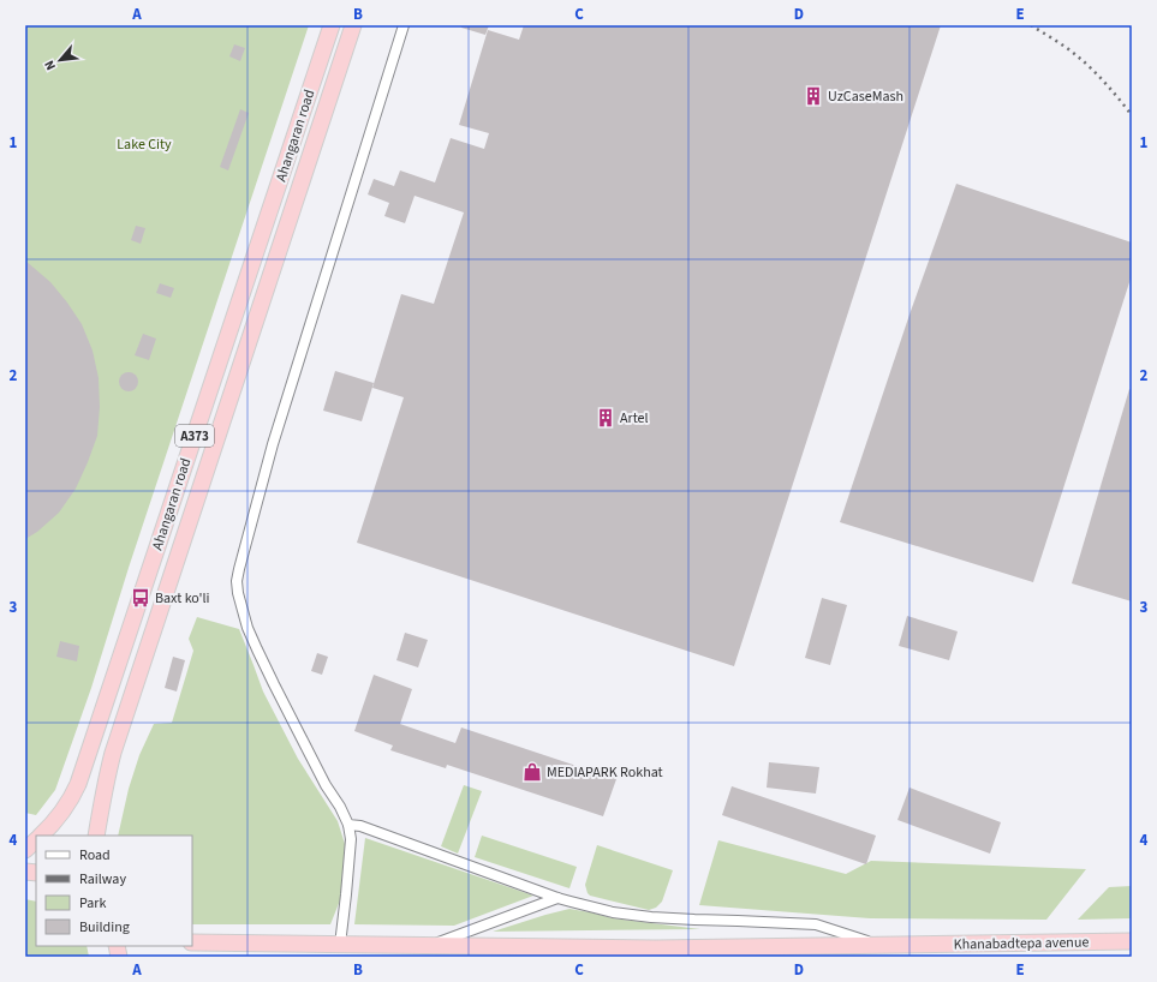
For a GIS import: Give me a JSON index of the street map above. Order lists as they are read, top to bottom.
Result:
{
  "streets": {
    "highway": ["Ahangaran road", "A373", "Khanabadtepa avenue"]
  },
  "parks": ["Lake City"],
  "places": {
    "building": ["UzCaseMash", "Artel"],
    "bus stop": ["Baxt ko'li"],
    "shop": ["MEDIAPARK Rokhat"]
  },
  "legend": [
    "Road",
    "Railway",
    "Park",
    "Building"
  ],
  "north": "bottom left",
  "grid": {
    "columns": [
      "A",
      "B",
      "C",
      "D",
      "E"
    ],
    "rows": [
      "1",
      "2",
      "3",
      "4"
    ]
  }
}
